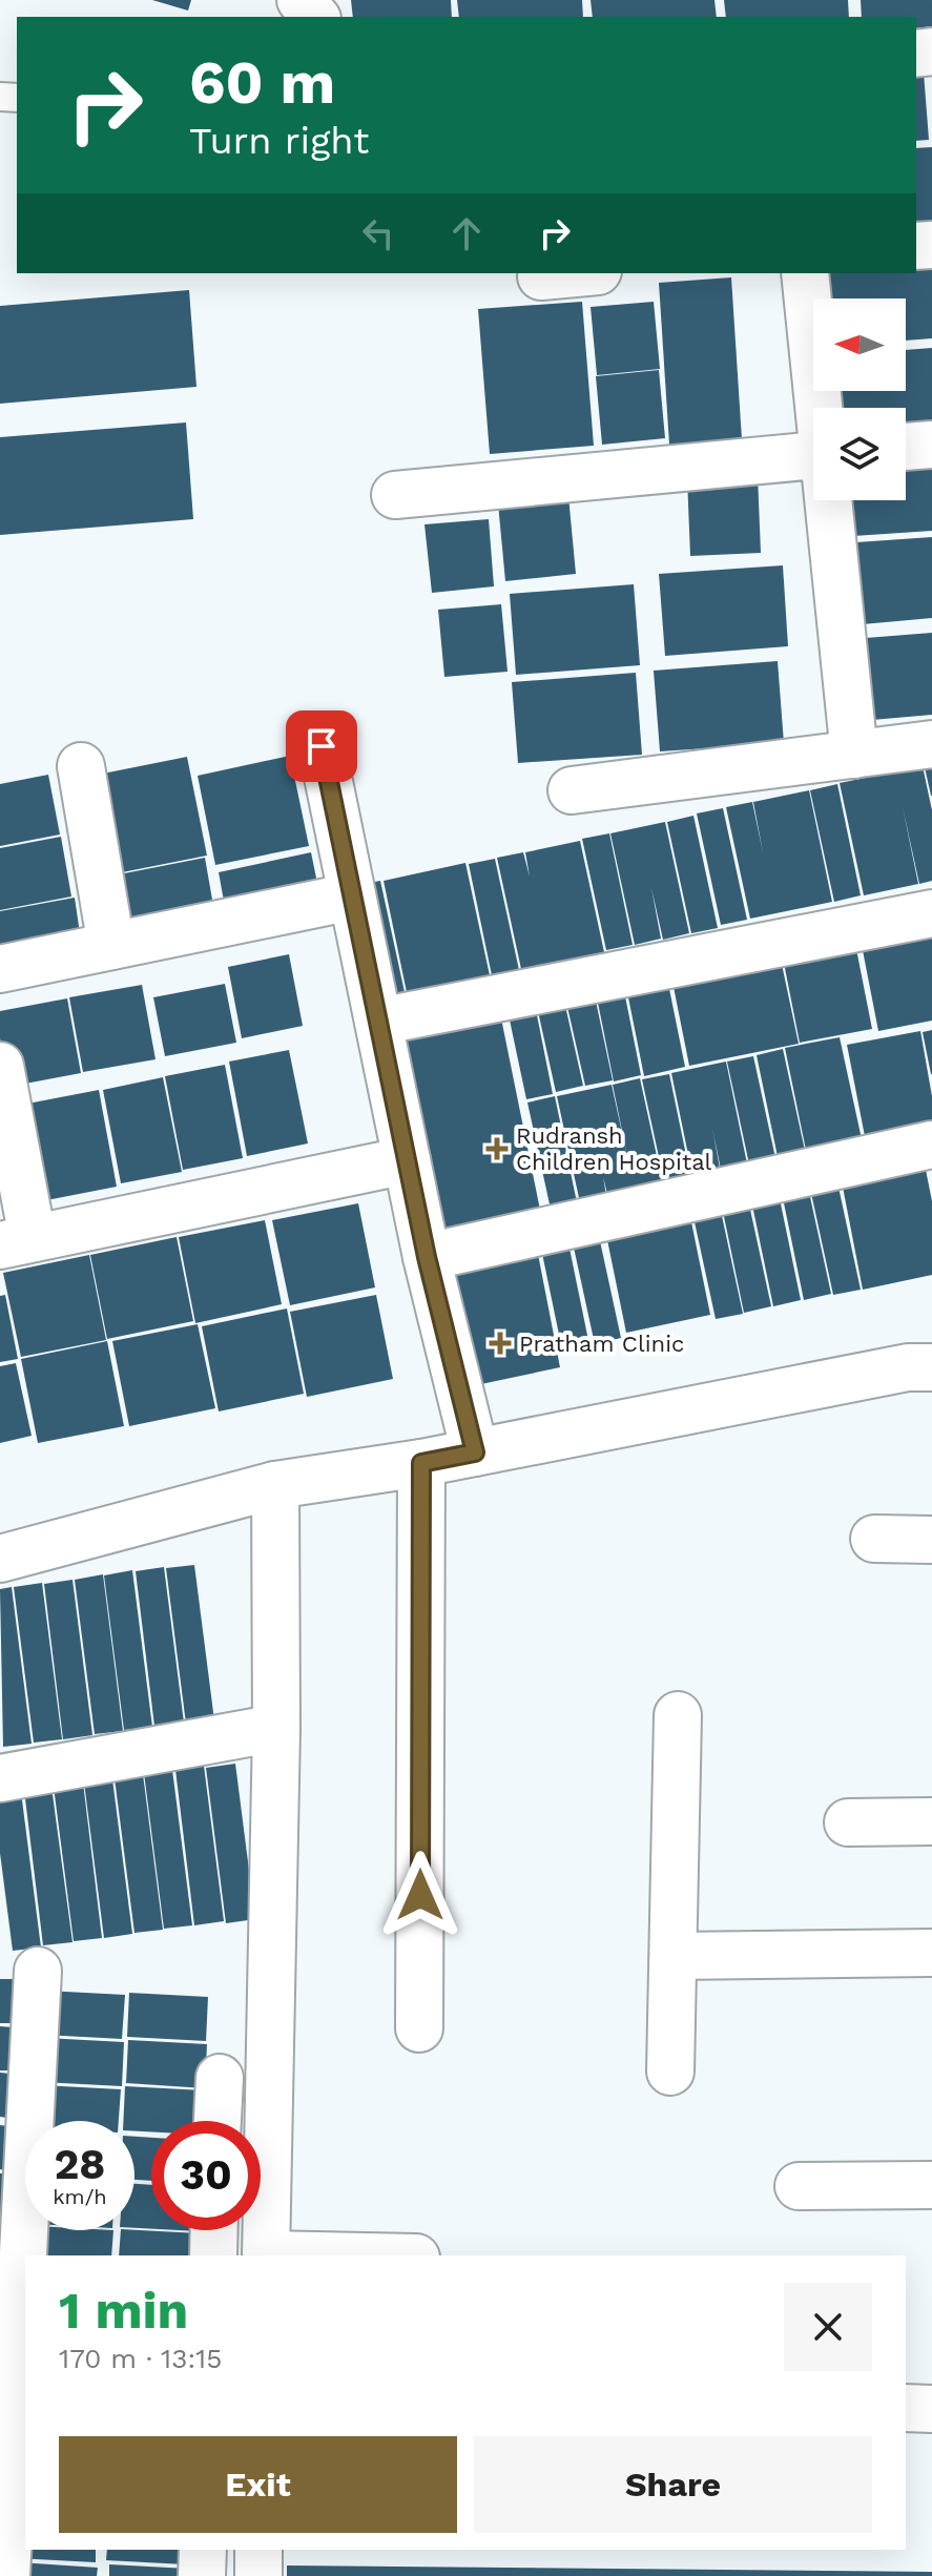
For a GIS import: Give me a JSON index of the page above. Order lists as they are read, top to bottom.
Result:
{
  "places": {
    "health": ["Rudransh Children Hospital", "Pratham Clinic"]
  },
  "north": "left",
  "page": {
    "turn": ["60 m", "Turn right"],
    "speed": "28 km/h",
    "limit": "30",
    "heading": ["1 min", "170 m · 13:15"],
    "buttons": ["Exit", "Share"]
  }
}
